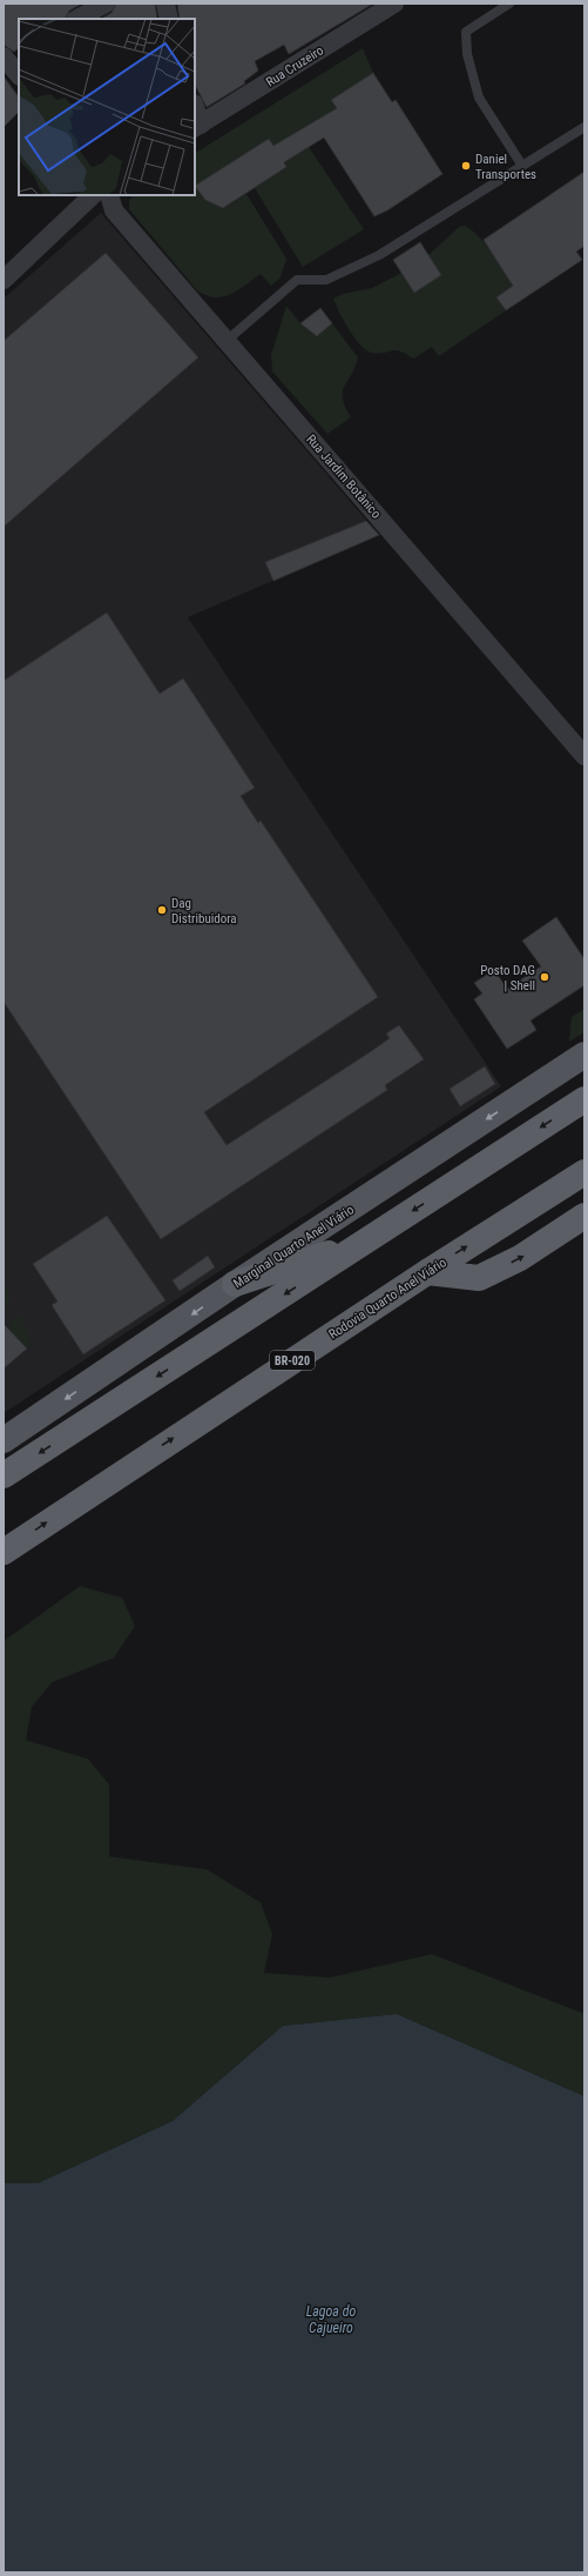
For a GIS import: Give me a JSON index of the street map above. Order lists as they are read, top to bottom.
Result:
{
  "streets": {
    "highway": ["Rodovia Quarto Anel Viário", "BR-020"],
    "main road": ["Marginal Quarto Anel Viário"],
    "street": ["Rua Cruzeiro", "Rua Jardim Botânico"]
  },
  "one_way": ["Marginal Quarto Anel Viário"],
  "water": ["Lagoa do Cajueiro"],
  "places": ["Daniel Transportes", "Dag Distribuidora", "Posto DAG | Shell"]
}
